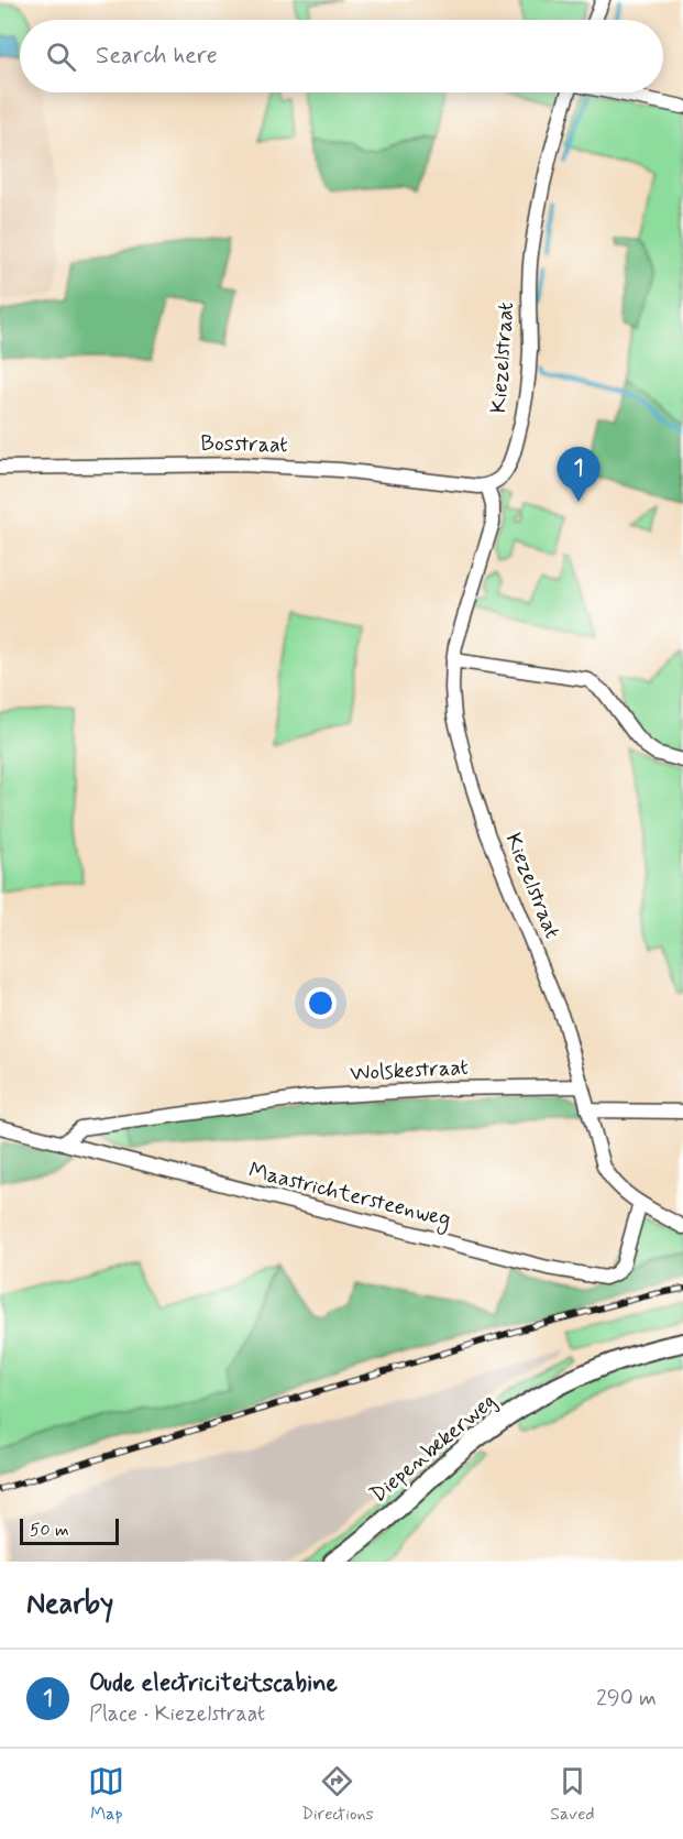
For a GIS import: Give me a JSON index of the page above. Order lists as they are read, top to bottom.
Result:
{
  "streets": {
    "main road": ["Diepenbekerweg"],
    "street": [
      "Kiezelstraat",
      "Bosstraat",
      "Wolskestraat",
      "Maastrichtersteenweg"
    ]
  },
  "crossings": [
    ["Kiezelstraat", "Bosstraat"],
    ["Kiezelstraat", "Wolskestraat"],
    ["Wolskestraat", "Maastrichtersteenweg"]
  ],
  "scale_bar": "50 m",
  "page": {
    "search": "Search here",
    "pins": "1",
    "scale": "50 m",
    "heading": "Nearby",
    "list": [
      {
        "mark": "1",
        "name": "Oude electriciteitscabine",
        "note": "Place · Kiezelstraat",
        "value": "290 m"
      }
    ],
    "nav": ["Map", "Directions", "Saved"]
  }
}
